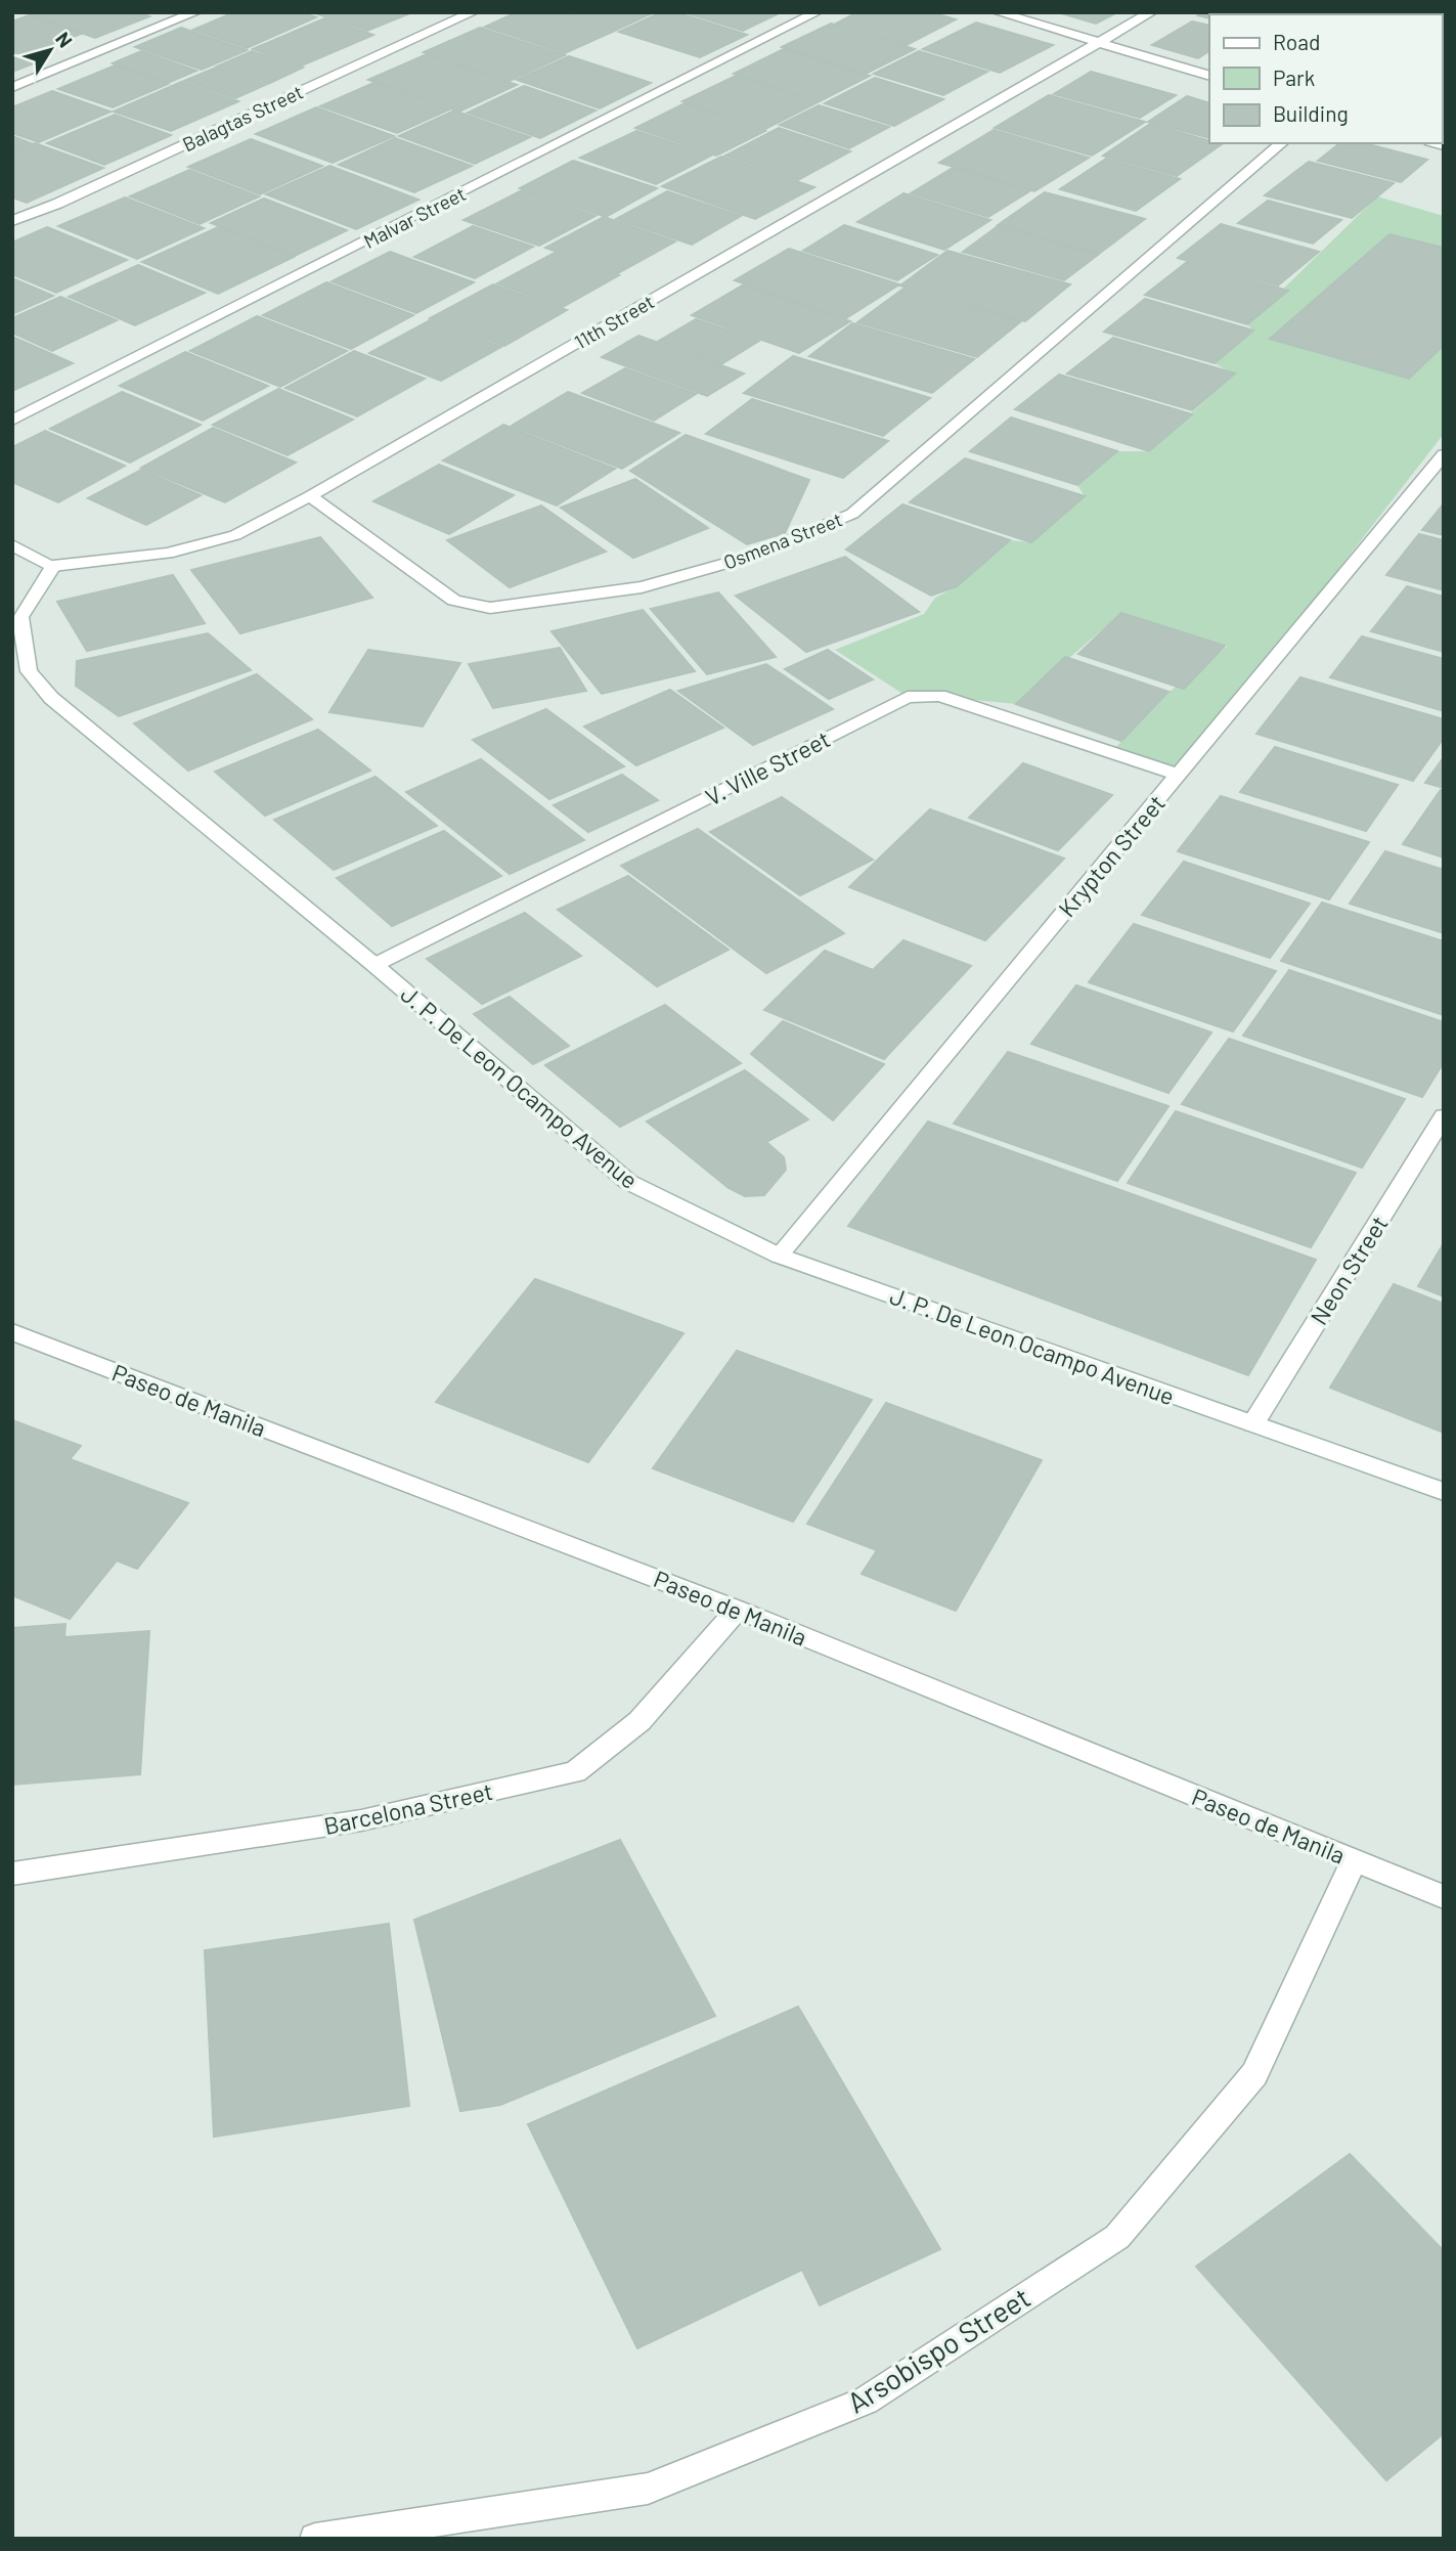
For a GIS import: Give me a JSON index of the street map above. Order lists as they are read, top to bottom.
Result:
{
  "streets": {
    "street": [
      "Balagtas Street",
      "Malvar Street",
      "11th Street",
      "Osmena Street",
      "V. Ville Street",
      "Krypton Street",
      "J. P. De Leon Ocampo Avenue",
      "Neon Street",
      "Paseo de Manila",
      "Barcelona Street",
      "Arsobispo Street"
    ]
  },
  "crossings": [
    ["11th Street", "Osmena Street"],
    ["11th Street", "J. P. De Leon Ocampo Avenue"],
    ["V. Ville Street", "Krypton Street"],
    ["V. Ville Street", "J. P. De Leon Ocampo Avenue"],
    ["Krypton Street", "J. P. De Leon Ocampo Avenue"],
    ["J. P. De Leon Ocampo Avenue", "Neon Street"],
    ["Paseo de Manila", "Barcelona Street"],
    ["Paseo de Manila", "Arsobispo Street"]
  ],
  "legend": ["Road", "Park", "Building"],
  "north": "top right"
}
